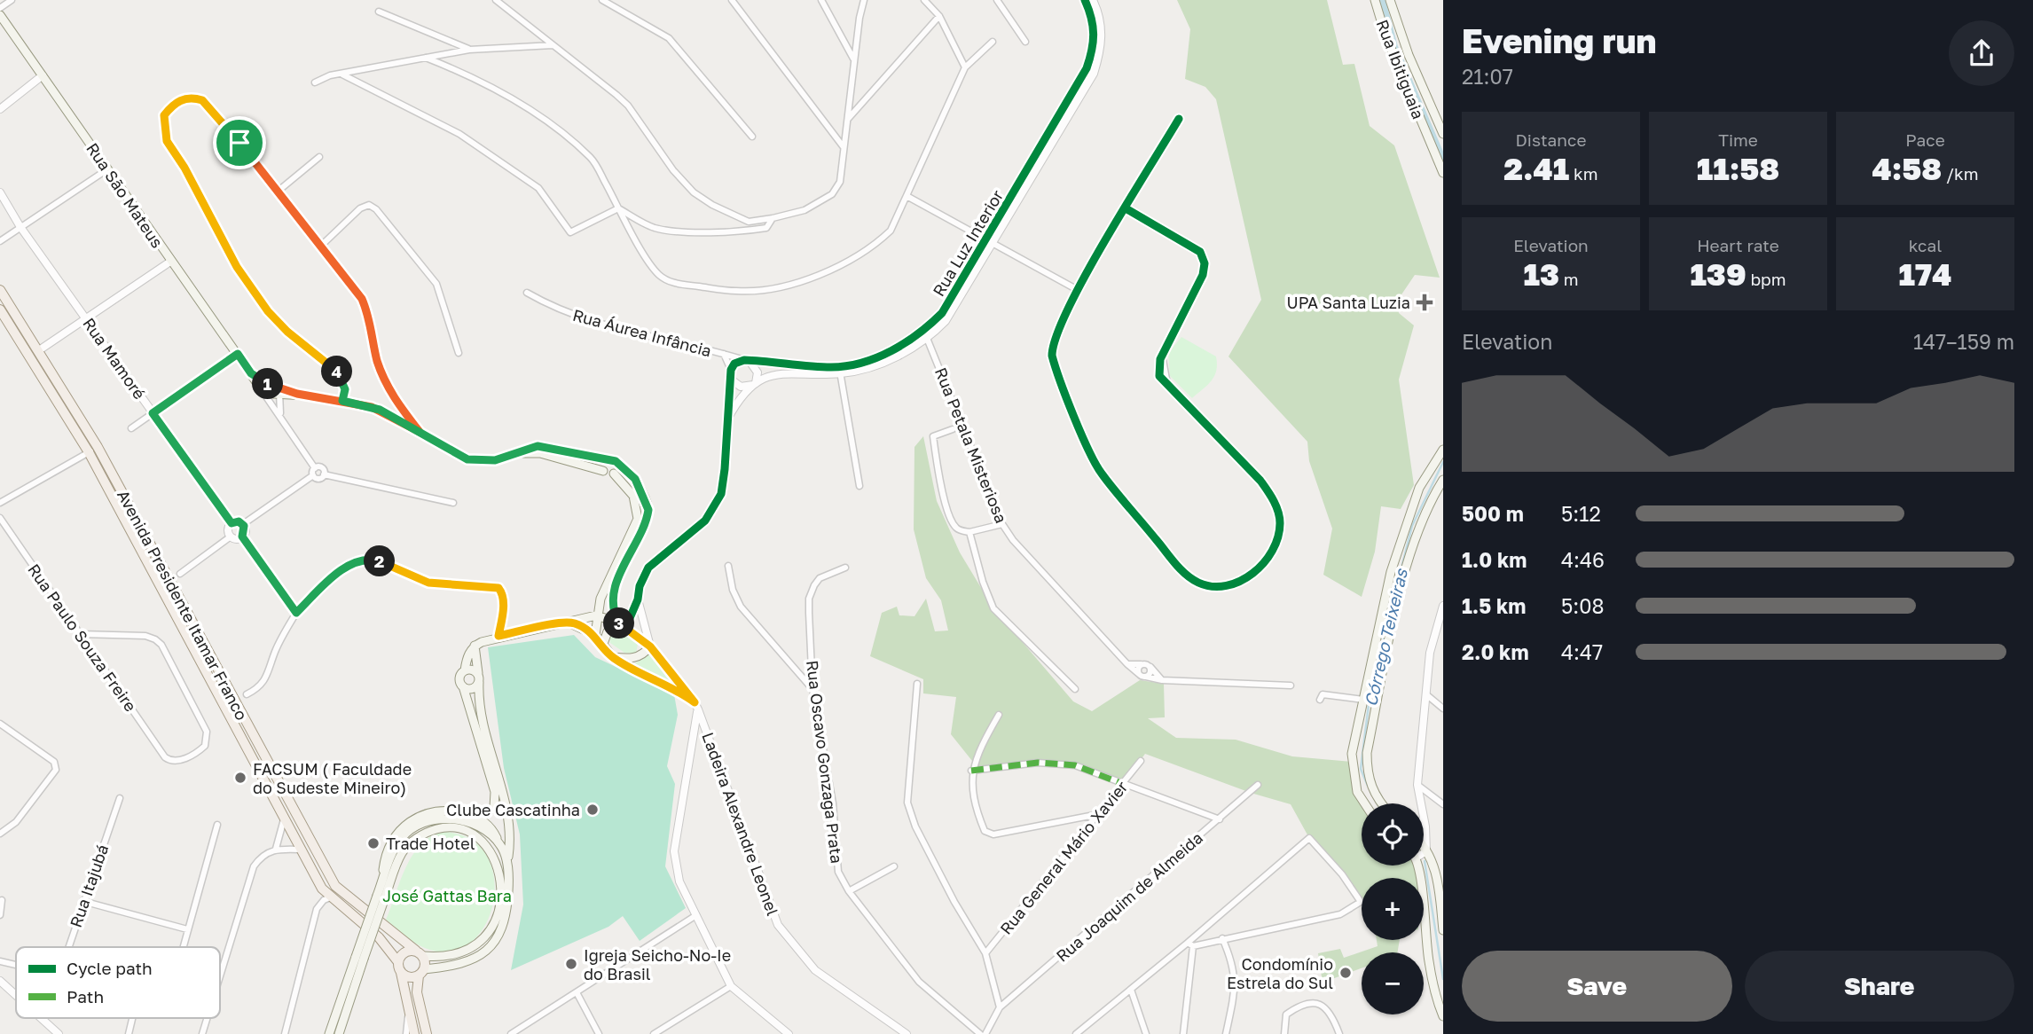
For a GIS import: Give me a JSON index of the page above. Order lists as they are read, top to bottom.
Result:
{
  "streets": {
    "main road": [
      "Rua Ibitiguaia",
      "Rua São Mateus",
      "Avenida Presidente Itamar Franco",
      "Ladeira Alexandre Leonel"
    ],
    "street": [
      "Rua Luz Interior",
      "Rua Áurea Infância",
      "Rua Mamoré",
      "Rua Petala Misteriosa",
      "Rua Paulo Souza Freire",
      "Rua Oscavo Gonzaga Prata",
      "Rua General Mário Xavier",
      "Rua Itajubá",
      "Rua Joaquim de Almeida"
    ]
  },
  "crossings": [
    ["Rua Luz Interior", "Rua Áurea Infância"],
    ["Rua Luz Interior", "Rua Petala Misteriosa"]
  ],
  "water": ["Córrego Teixeiras"],
  "parks": ["José Gattas Bara"],
  "places": {
    "health": ["UPA Santa Luzia"],
    "other": [
      "FACSUM ( Faculdade do Sudeste Mineiro)",
      "Clube Cascatinha",
      "Trade Hotel",
      "Igreja Seicho-No-Ie do Brasil",
      "Condomínio Estrela do Sul"
    ]
  },
  "legend": ["Cycle path", "Path"],
  "page": {
    "heading": ["Evening run", "21:07"],
    "stats": [
      ["Distance", "2.41 km"],
      ["Time", "11:58"],
      ["Pace", "4:58 /km"],
      ["Elevation", "13 m"],
      ["Heart rate", "139 bpm"],
      ["kcal", "174"]
    ],
    "chart": ["Elevation", "147–159 m"],
    "pins": [
      "4",
      "1",
      "2",
      "3"
    ],
    "list": [
      {
        "name": "500 m",
        "note": "5:12"
      },
      {
        "name": "1.0 km",
        "note": "4:46"
      },
      {
        "name": "1.5 km",
        "note": "5:08"
      },
      {
        "name": "2.0 km",
        "note": "4:47"
      }
    ],
    "map_buttons": ["+", "−"],
    "buttons": ["Save", "Share"]
  }
}
